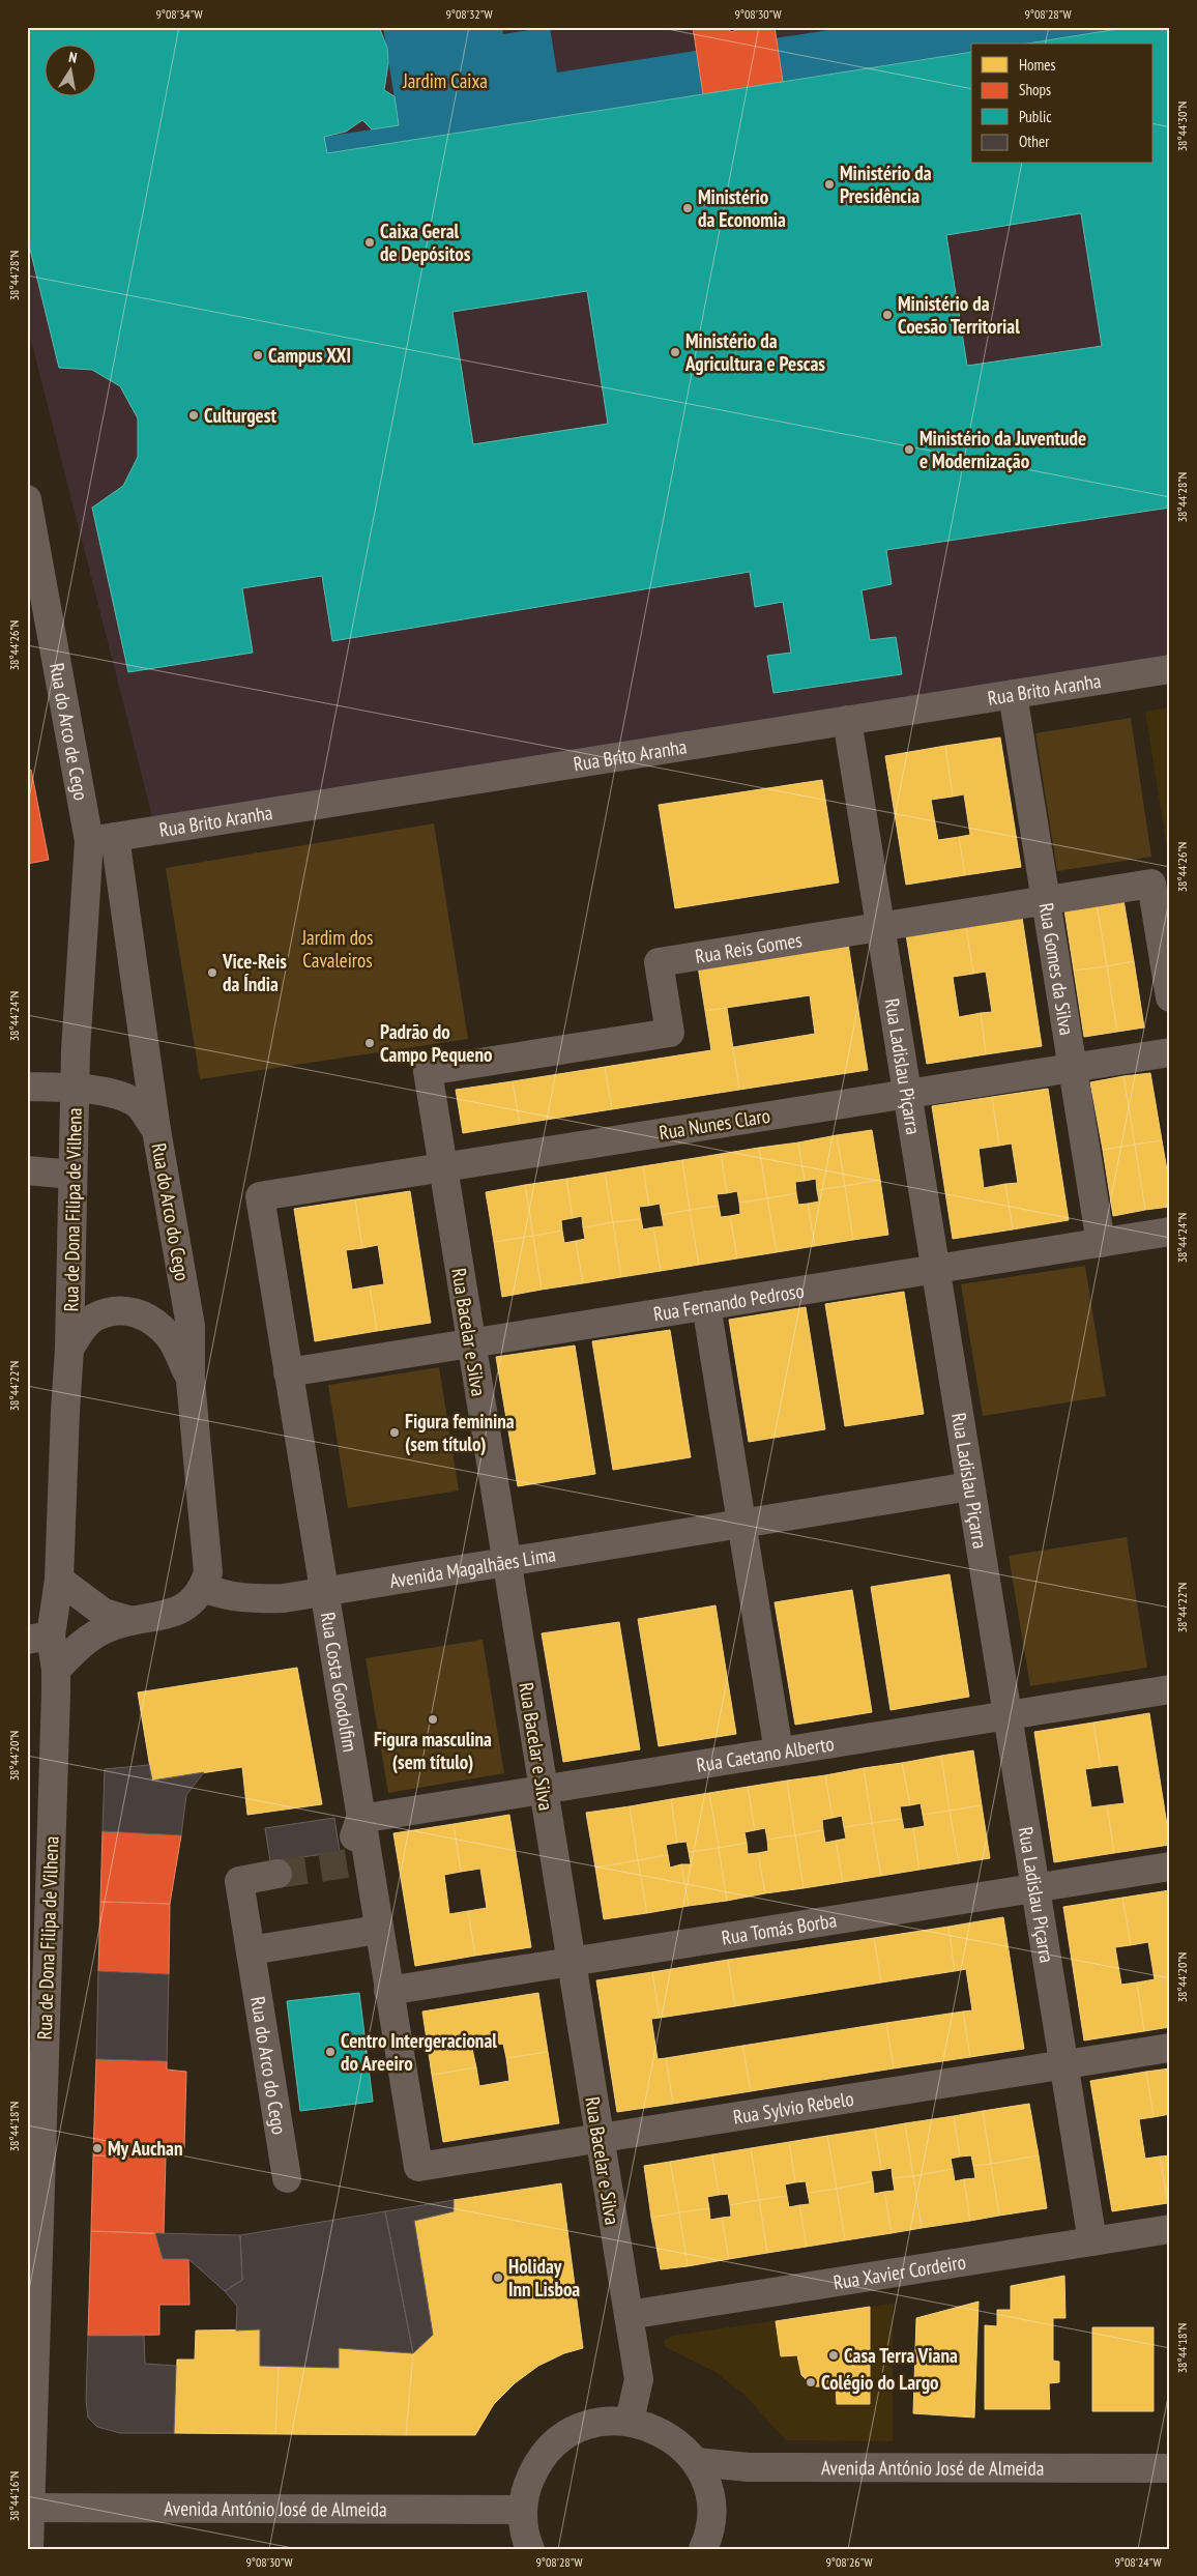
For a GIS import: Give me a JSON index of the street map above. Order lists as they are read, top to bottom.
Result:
{
  "streets": {
    "street": [
      "Rua Brito Aranha",
      "Rua do Arco de Cego",
      "Rua Reis Gomes",
      "Rua Gomes da Silva",
      "Rua Ladislau Piçarra",
      "Rua Nunes Claro",
      "Rua de Dona Filipa de Vilhena",
      "Rua do Arco do Cego",
      "Rua Fernando Pedroso",
      "Rua Bacelar e Silva",
      "Avenida Magalhães Lima",
      "Rua Costa Goodolfim",
      "Rua Caetano Alberto",
      "Rua Tomás Borba",
      "Rua Sylvio Rebelo",
      "Rua Xavier Cordeiro",
      "Avenida António José de Almeida"
    ]
  },
  "crossings": [
    ["Rua Brito Aranha", "Rua do Arco de Cego"],
    ["Rua Brito Aranha", "Rua Gomes da Silva"],
    ["Rua Brito Aranha", "Rua Ladislau Piçarra"],
    ["Rua Brito Aranha", "Rua de Dona Filipa de Vilhena"],
    ["Rua Brito Aranha", "Rua do Arco do Cego"],
    ["Rua do Arco de Cego", "Rua de Dona Filipa de Vilhena"],
    ["Rua do Arco de Cego", "Rua do Arco do Cego"],
    ["Rua Reis Gomes", "Rua Gomes da Silva"],
    ["Rua Reis Gomes", "Rua Ladislau Piçarra"],
    ["Rua Reis Gomes", "Rua Bacelar e Silva"],
    ["Rua Gomes da Silva", "Rua Nunes Claro"],
    ["Rua Gomes da Silva", "Rua Fernando Pedroso"],
    ["Rua Ladislau Piçarra", "Rua Nunes Claro"],
    ["Rua Ladislau Piçarra", "Rua Fernando Pedroso"],
    ["Rua Ladislau Piçarra", "Avenida Magalhães Lima"],
    ["Rua Ladislau Piçarra", "Rua Caetano Alberto"],
    ["Rua Ladislau Piçarra", "Rua Tomás Borba"],
    ["Rua Ladislau Piçarra", "Rua Sylvio Rebelo"],
    ["Rua Ladislau Piçarra", "Rua Xavier Cordeiro"],
    ["Rua Nunes Claro", "Rua Bacelar e Silva"],
    ["Rua Nunes Claro", "Rua Costa Goodolfim"],
    ["Rua de Dona Filipa de Vilhena", "Rua do Arco do Cego"],
    ["Rua de Dona Filipa de Vilhena", "Avenida António José de Almeida"],
    ["Rua do Arco do Cego", "Avenida Magalhães Lima"],
    ["Rua Fernando Pedroso", "Rua Bacelar e Silva"],
    ["Rua Fernando Pedroso", "Rua Costa Goodolfim"],
    ["Rua Bacelar e Silva", "Avenida Magalhães Lima"],
    ["Rua Bacelar e Silva", "Rua Caetano Alberto"],
    ["Rua Bacelar e Silva", "Rua Tomás Borba"],
    ["Rua Bacelar e Silva", "Rua Sylvio Rebelo"],
    ["Rua Bacelar e Silva", "Rua Xavier Cordeiro"],
    ["Avenida Magalhães Lima", "Rua Costa Goodolfim"],
    ["Rua Costa Goodolfim", "Rua Caetano Alberto"],
    ["Rua Costa Goodolfim", "Rua Tomás Borba"],
    ["Rua Costa Goodolfim", "Rua Sylvio Rebelo"]
  ],
  "parks": ["Jardim Caixa", "Jardim dos Cavaleiros"],
  "places": [
    "Ministério da Presidência",
    "Ministério da Economia",
    "Caixa Geral de Depósitos",
    "Ministério da Coesão Territorial",
    "Ministério da Agricultura e Pescas",
    "Campus XXI",
    "Culturgest",
    "Ministério da Juventude e Modernização",
    "Vice-Reis da Índia",
    "Padrão do Campo Pequeno",
    "Figura feminina (sem título)",
    "Figura masculina (sem título)",
    "Centro Intergeracional do Areeiro",
    "My Auchan",
    "Holiday Inn Lisboa",
    "Casa Terra Viana",
    "Colégio do Largo"
  ],
  "legend": [
    "Homes",
    "Shops",
    "Public",
    "Other"
  ],
  "north": "top",
  "coordinates": [
    "9°08'34\"W",
    "9°08'32\"W",
    "9°08'30\"W",
    "9°08'28\"W",
    "38°44'30\"N",
    "38°44'28\"N",
    "38°44'26\"N",
    "38°44'24\"N",
    "38°44'22\"N",
    "38°44'20\"N",
    "38°44'18\"N",
    "38°44'16\"N",
    "9°08'26\"W",
    "9°08'24\"W"
  ]
}
